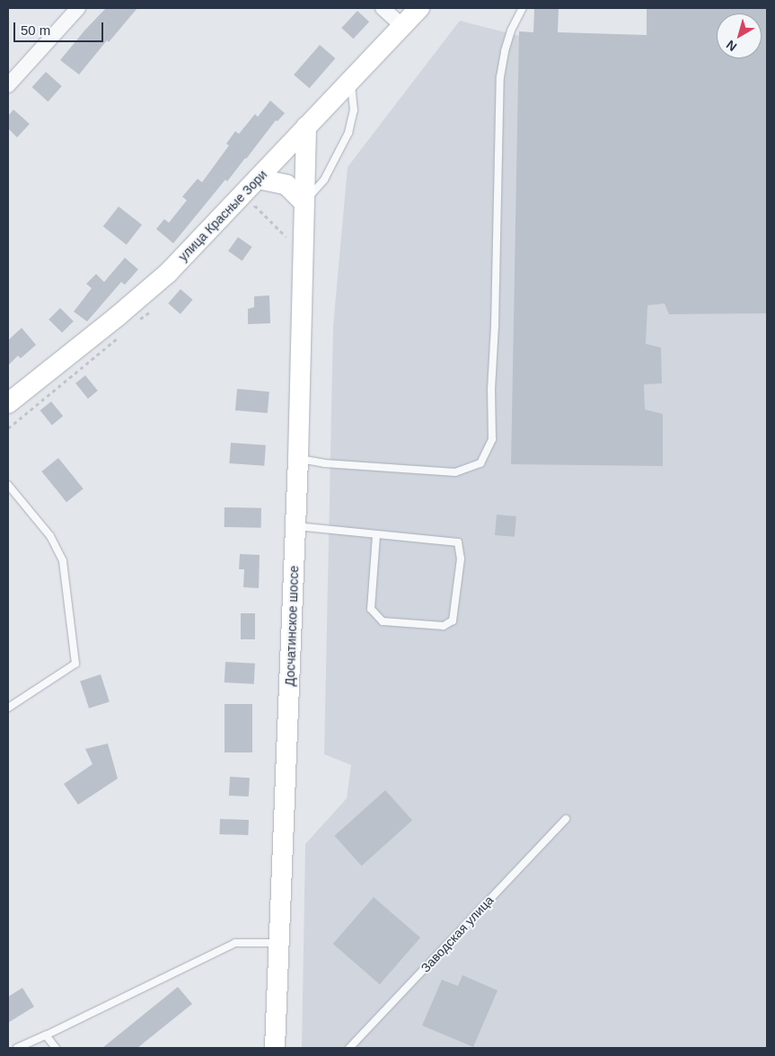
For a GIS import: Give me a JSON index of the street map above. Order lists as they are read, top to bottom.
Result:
{
  "streets": {
    "street": ["улица Красные Зори", "Досчатинское шоссе"],
    "lane": ["Заводская улица"]
  },
  "crossings": [
    ["улица Красные Зори", "Досчатинское шоссе"]
  ],
  "scale_bar": "50 m",
  "north": "bottom left"
}
